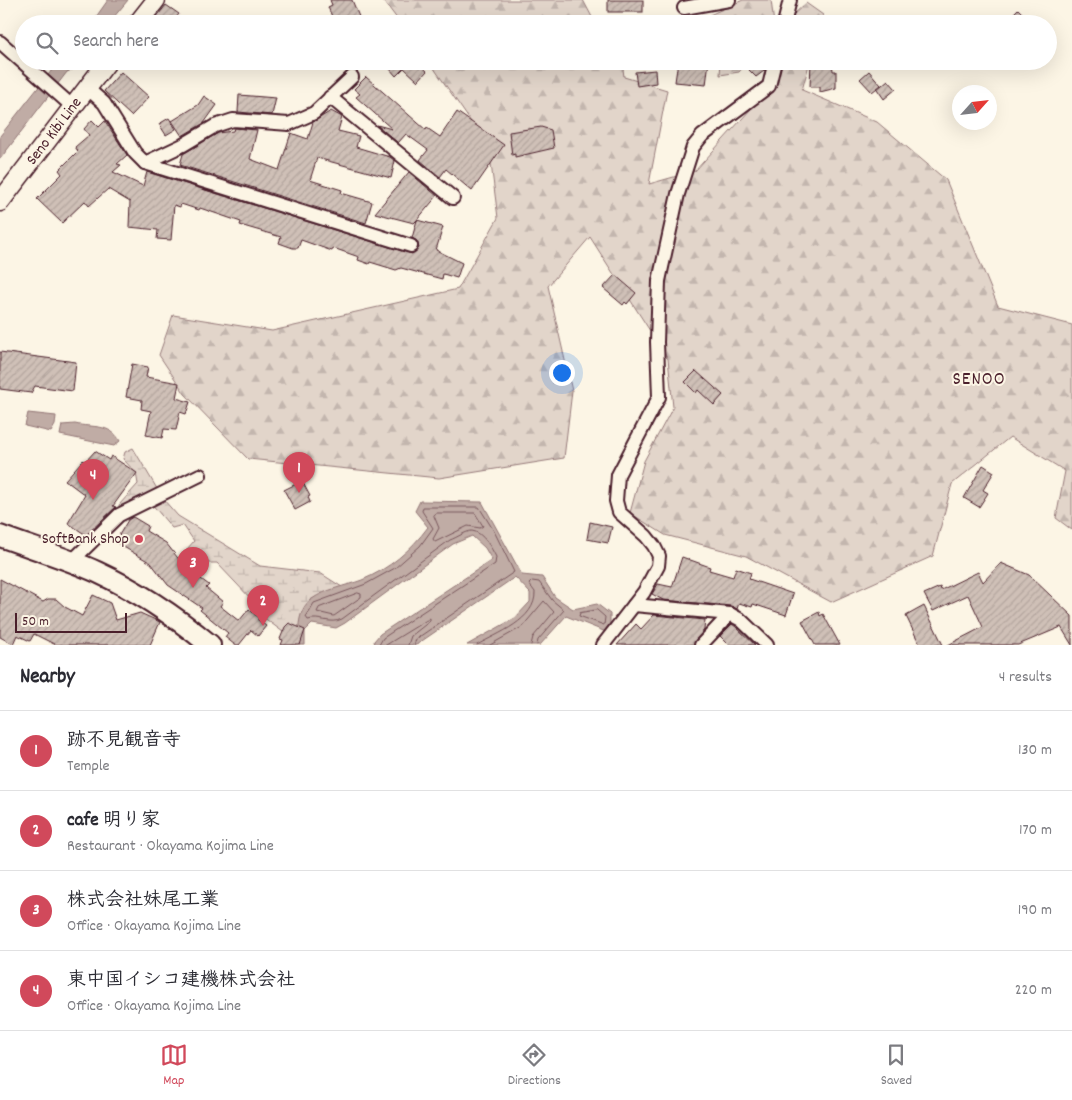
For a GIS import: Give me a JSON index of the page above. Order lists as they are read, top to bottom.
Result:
{
  "streets": {
    "main road": ["Seno Kibi Line"]
  },
  "districts": ["SENOO"],
  "places": ["SoftBank Shop"],
  "scale_bar": "50 m",
  "north": "top right",
  "page": {
    "search": "Search here",
    "pins": [
      "1",
      "4",
      "3",
      "2"
    ],
    "scale": "50 m",
    "heading": ["Nearby", "4 results"],
    "list": [
      {
        "mark": "1",
        "name": "跡不見観音寺",
        "note": "Temple",
        "value": "130 m"
      },
      {
        "mark": "2",
        "name": "cafe 明り家",
        "note": "Restaurant · Okayama Kojima Line",
        "value": "170 m"
      },
      {
        "mark": "3",
        "name": "株式会社妹尾工業",
        "note": "Office · Okayama Kojima Line",
        "value": "190 m"
      },
      {
        "mark": "4",
        "name": "東中国イシコ建機株式会社",
        "note": "Office · Okayama Kojima Line",
        "value": "220 m"
      }
    ],
    "nav": ["Map", "Directions", "Saved"]
  }
}
